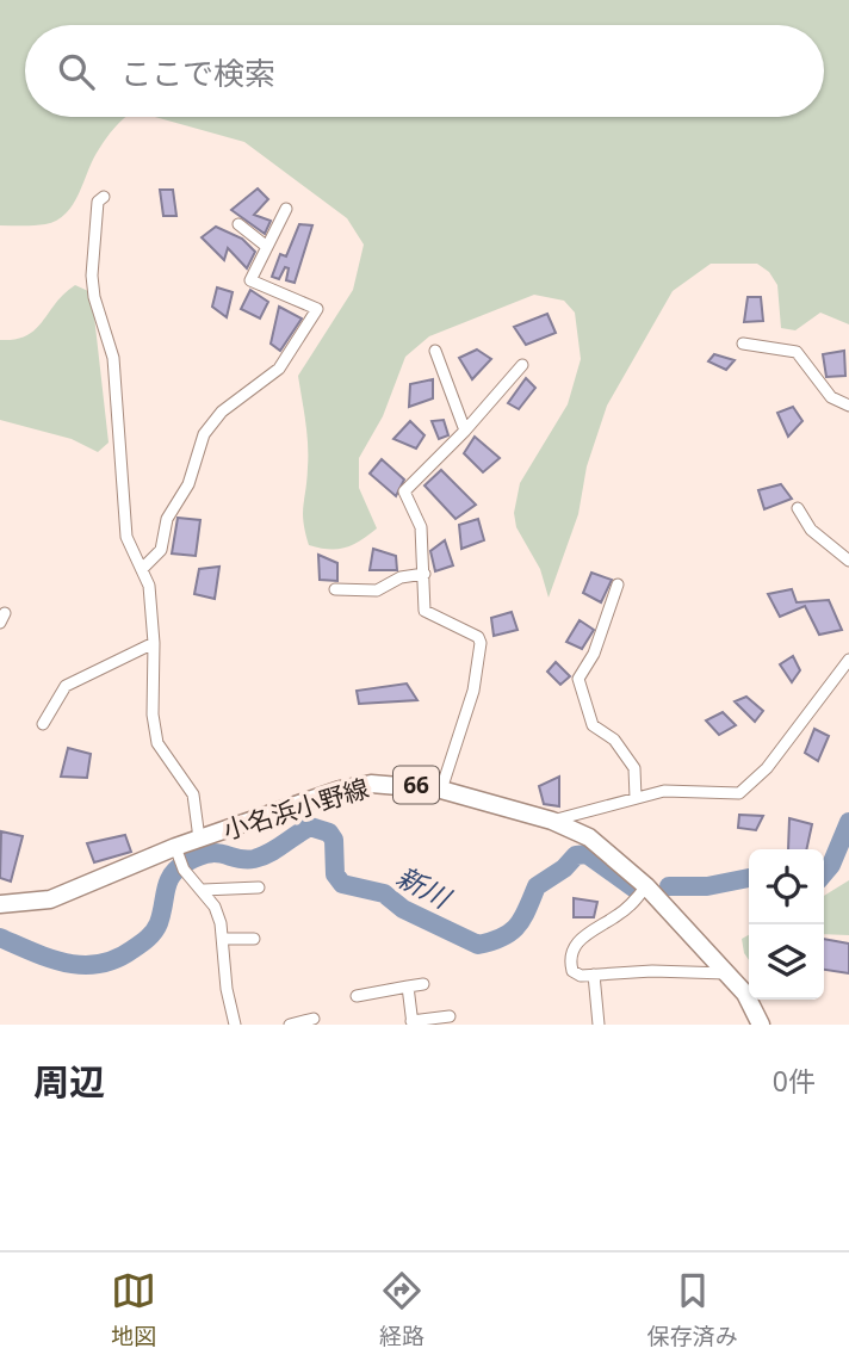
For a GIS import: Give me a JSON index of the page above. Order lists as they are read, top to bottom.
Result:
{
  "streets": {
    "main road": ["66", "小名浜小野線"]
  },
  "water": ["新川"],
  "page": {
    "search": "ここで検索",
    "heading": ["周辺", "0件"],
    "nav": ["地図", "経路", "保存済み"]
  }
}
